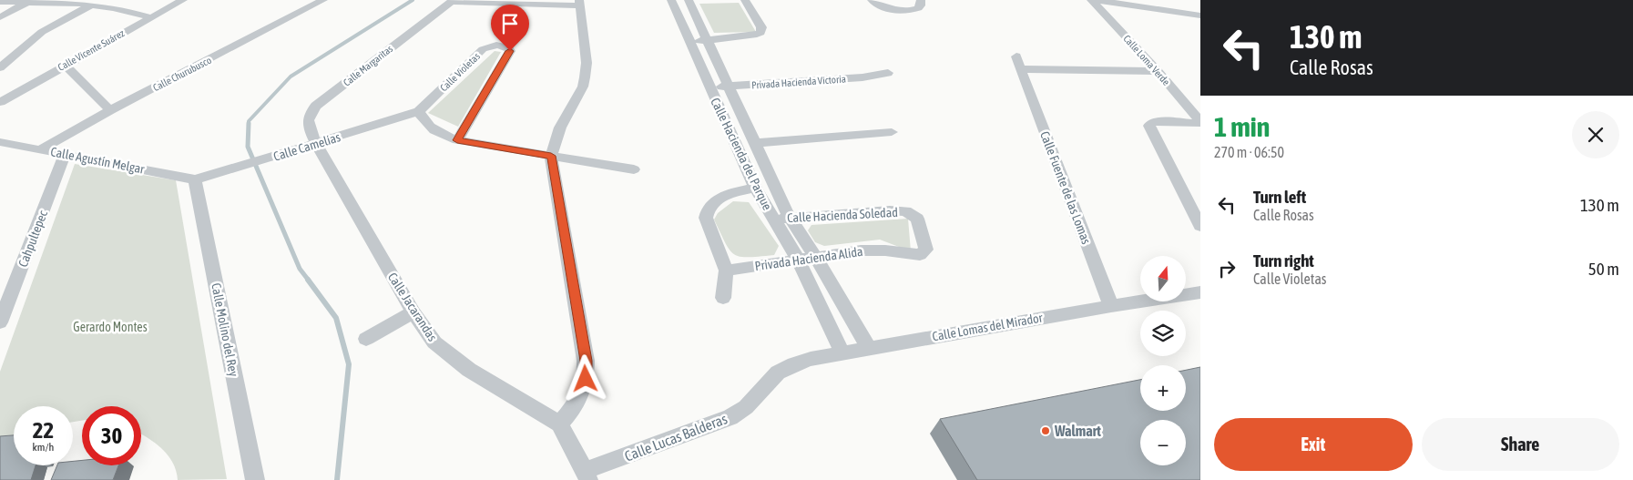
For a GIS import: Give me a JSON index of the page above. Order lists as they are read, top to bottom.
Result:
{
  "streets": {
    "street": [
      "Calle Vicente Suárez",
      "Calle Loma Verde",
      "Calle Margaritas",
      "Calle Violetas",
      "Calle Churubusco",
      "Privada Hacienda Victoria",
      "Calle Camelias",
      "Calle Hacienda del Parque",
      "Calle Agustín Melgar",
      "Calle Fuente de las Lomas",
      "Calle Hacienda Soledad",
      "Cahpultepec",
      "Privada Hacienda Alida",
      "Calle Jacarandas",
      "Calle Lomas del Mirador",
      "Calle Molino del Rey",
      "Calle Lucas Balderas"
    ]
  },
  "crossings": [
    ["Calle Loma Verde", "Calle Fuente de las Lomas"],
    ["Calle Margaritas", "Calle Camelias"],
    ["Calle Margaritas", "Calle Jacarandas"],
    ["Calle Violetas", "Calle Camelias"],
    ["Calle Churubusco", "Calle Agustín Melgar"],
    ["Privada Hacienda Victoria", "Calle Hacienda del Parque"],
    ["Calle Camelias", "Calle Agustín Melgar"],
    ["Calle Camelias", "Calle Jacarandas"],
    ["Calle Camelias", "Calle Molino del Rey"],
    ["Calle Hacienda del Parque", "Calle Hacienda Soledad"],
    ["Calle Hacienda del Parque", "Privada Hacienda Alida"],
    ["Calle Hacienda del Parque", "Calle Lomas del Mirador"],
    ["Calle Agustín Melgar", "Cahpultepec"],
    ["Calle Agustín Melgar", "Calle Molino del Rey"],
    ["Calle Fuente de las Lomas", "Calle Lomas del Mirador"],
    ["Calle Hacienda Soledad", "Privada Hacienda Alida"],
    ["Calle Lomas del Mirador", "Calle Lucas Balderas"]
  ],
  "parks": ["Gerardo Montes"],
  "places": ["Walmart"],
  "north": "top",
  "page": {
    "turn": ["130 m", "Calle Rosas"],
    "heading": ["1 min", "270 m · 06:50"],
    "list": [
      {
        "name": "Turn left",
        "note": "Calle Rosas",
        "value": "130 m"
      },
      {
        "name": "Turn right",
        "note": "Calle Violetas",
        "value": "50 m"
      }
    ],
    "map_buttons": ["+", "−"],
    "speed": "22 km/h",
    "limit": "30",
    "buttons": ["Exit", "Share"]
  }
}
